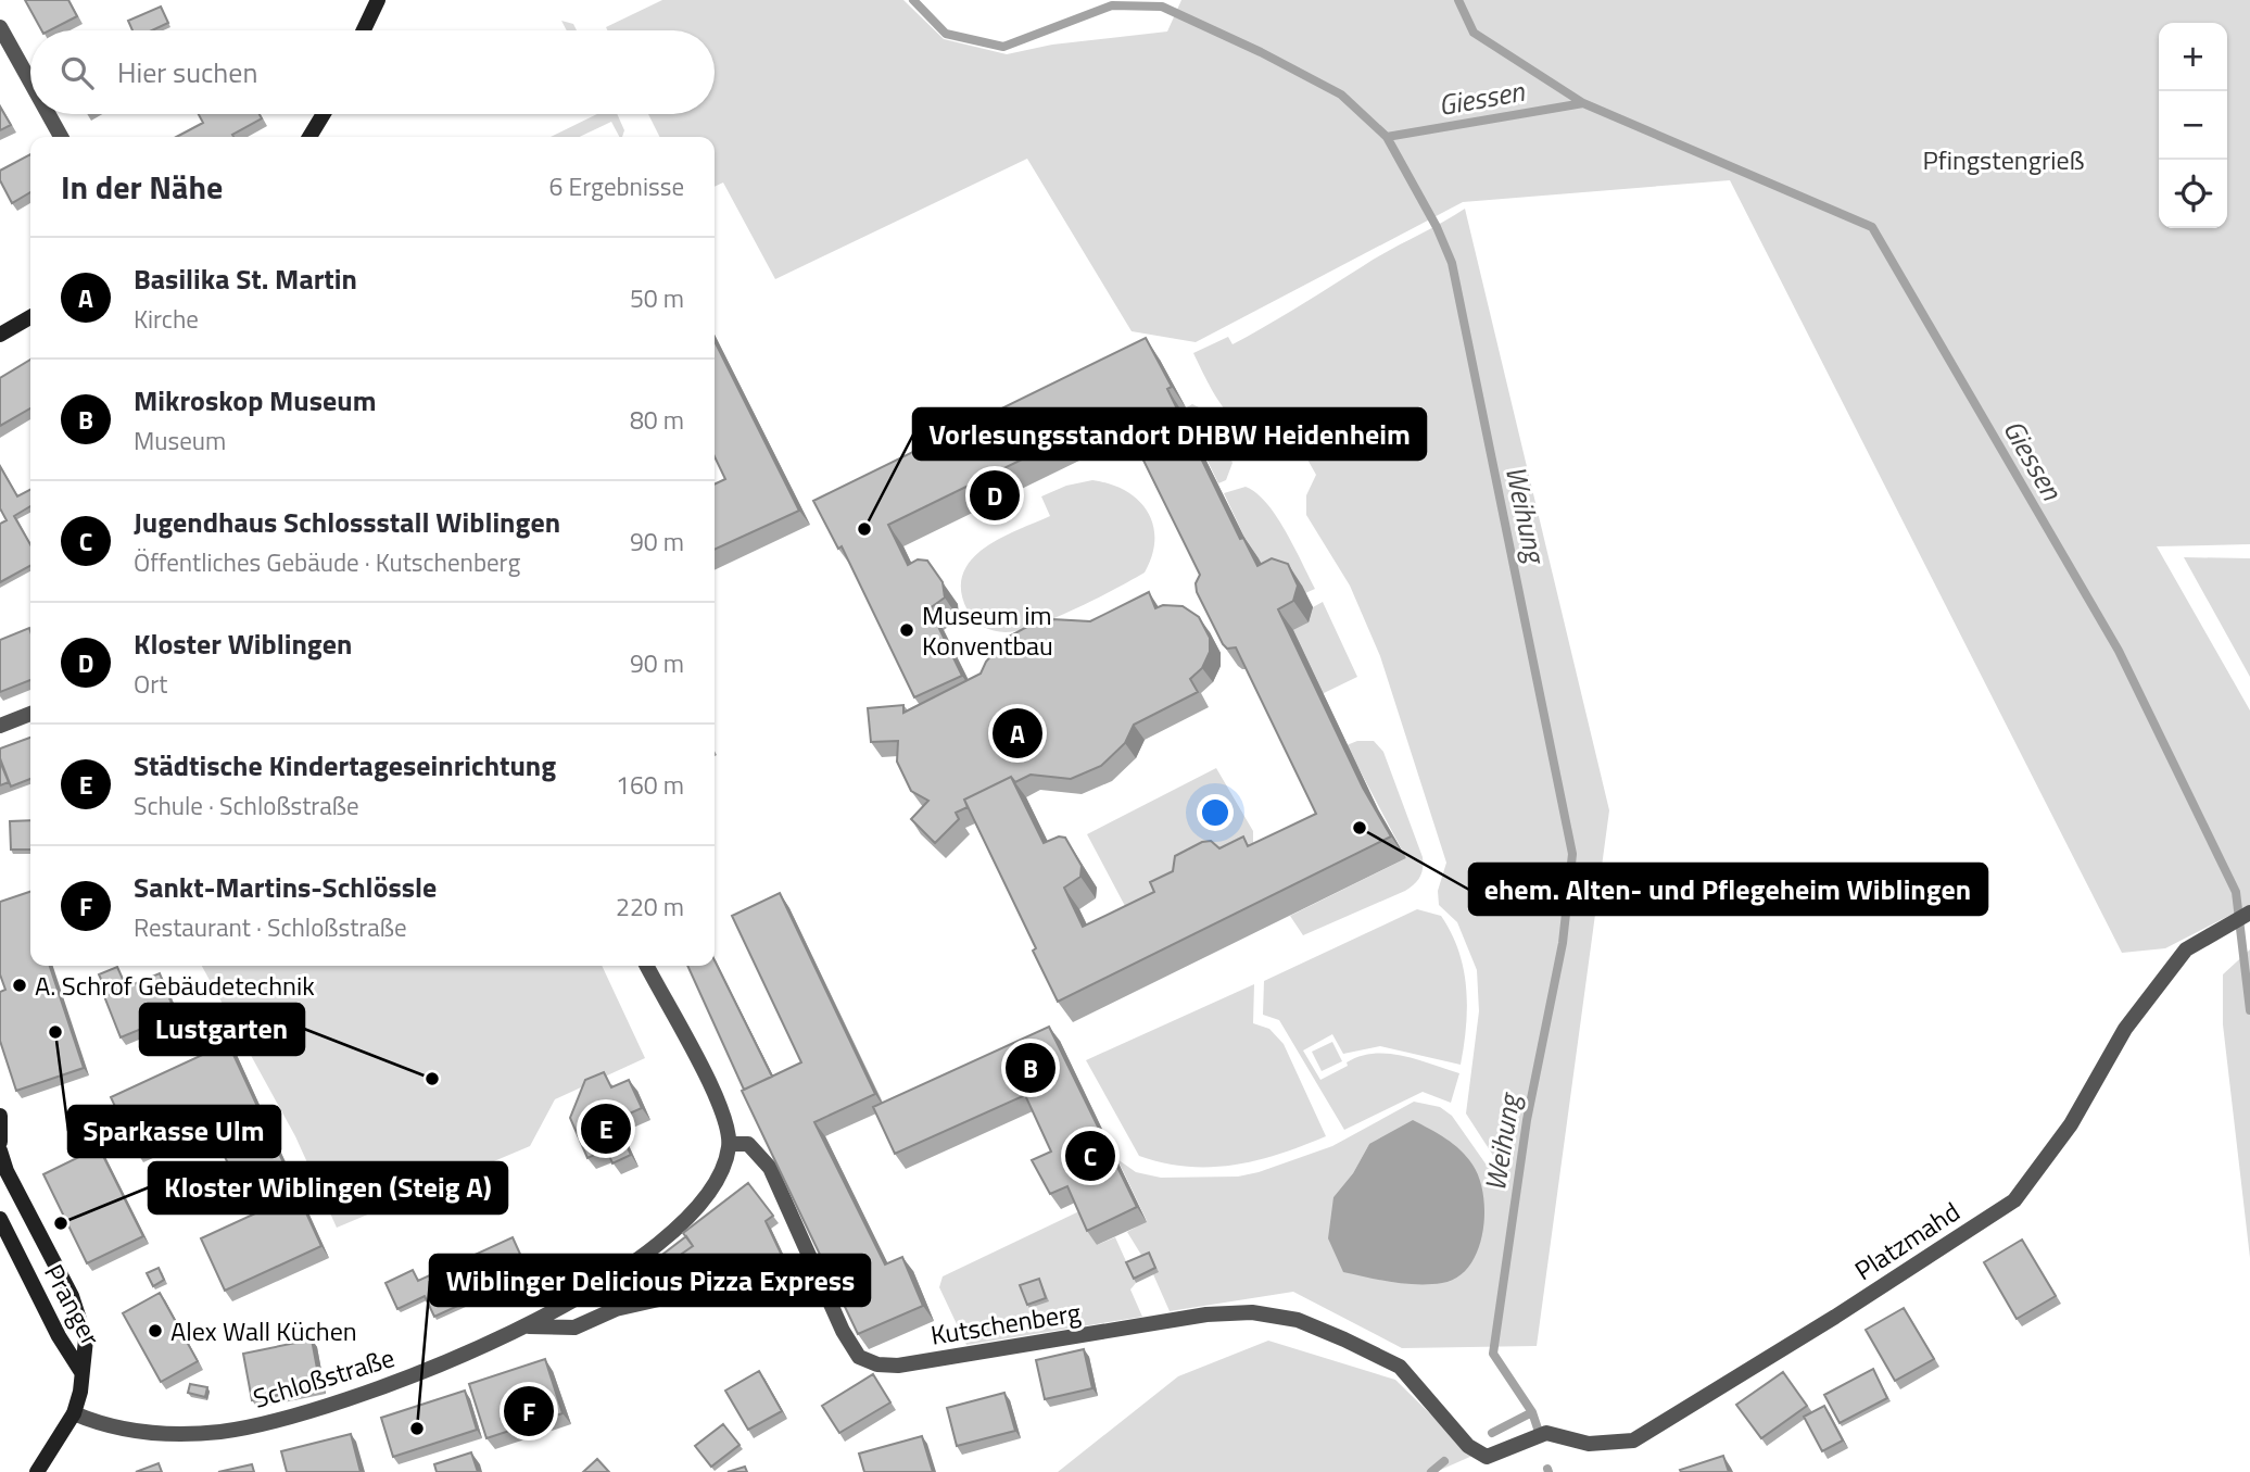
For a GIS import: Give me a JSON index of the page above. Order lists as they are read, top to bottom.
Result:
{
  "streets": {
    "main road": ["Pranger"],
    "street": ["Platzmahd", "Kutschenberg", "Schloßstraße"]
  },
  "crossings": [
    ["Platzmahd", "Kutschenberg"],
    ["Pranger", "Schloßstraße"]
  ],
  "water": ["Giessen", "Weihung"],
  "parks": ["Pfingstengrieß"],
  "places": [
    "Vorlesungsstandort DHBW Heidenheim",
    "Museum im Konventbau",
    "ehem. Alten- und Pflegeheim Wiblingen",
    "A. Schrof Gebäudetechnik",
    "Sparkasse Ulm",
    "Lustgarten",
    "Kloster Wiblingen (Steig A)",
    "Alex Wall Küchen",
    "Wiblinger Delicious Pizza Express"
  ],
  "page": {
    "map_buttons": ["+", "−"],
    "search": "Hier suchen",
    "heading": ["In der Nähe", "6 Ergebnisse"],
    "list": [
      {
        "mark": "A",
        "name": "Basilika St. Martin",
        "note": "Kirche",
        "value": "50 m"
      },
      {
        "mark": "B",
        "name": "Mikroskop Museum",
        "note": "Museum",
        "value": "80 m"
      },
      {
        "mark": "C",
        "name": "Jugendhaus Schlossstall Wiblingen",
        "note": "Öffentliches Gebäude · Kutschenberg",
        "value": "90 m"
      },
      {
        "mark": "D",
        "name": "Kloster Wiblingen",
        "note": "Ort",
        "value": "90 m"
      },
      {
        "mark": "E",
        "name": "Städtische Kindertageseinrichtung",
        "note": "Schule · Schloßstraße",
        "value": "160 m"
      },
      {
        "mark": "F",
        "name": "Sankt-Martins-Schlössle",
        "note": "Restaurant · Schloßstraße",
        "value": "220 m"
      }
    ],
    "pins": [
      "D",
      "A",
      "B",
      "E",
      "C",
      "F"
    ]
  }
}
